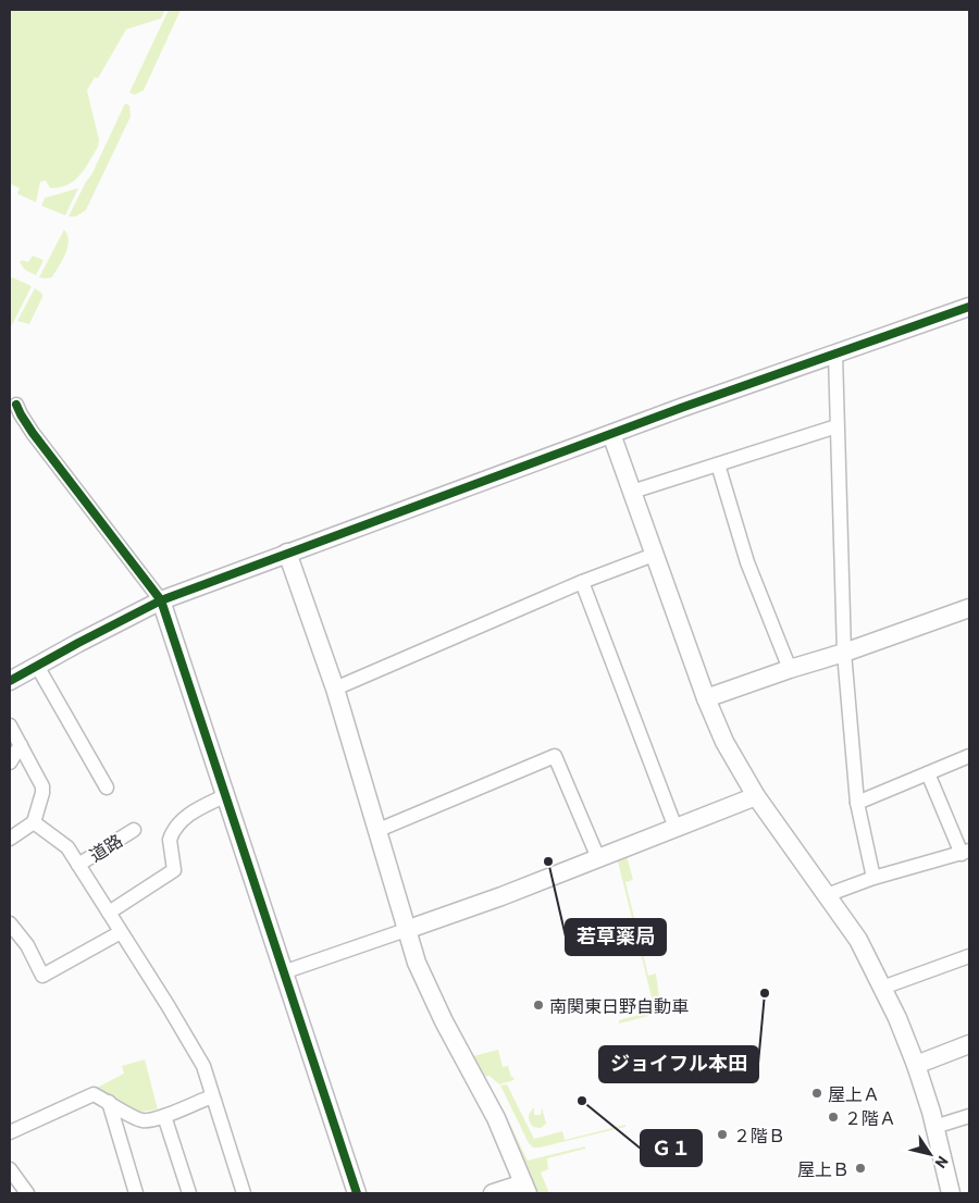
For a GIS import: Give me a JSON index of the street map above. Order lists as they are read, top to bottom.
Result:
{
  "streets": {
    "street": ["道路"]
  },
  "places": [
    "若草薬局",
    "ジョイフル本田",
    "南関東日野自動車",
    "屋上Ａ",
    "Ｇ１",
    "２階Ａ",
    "２階Ｂ",
    "屋上Ｂ"
  ],
  "north": "bottom right"
}
